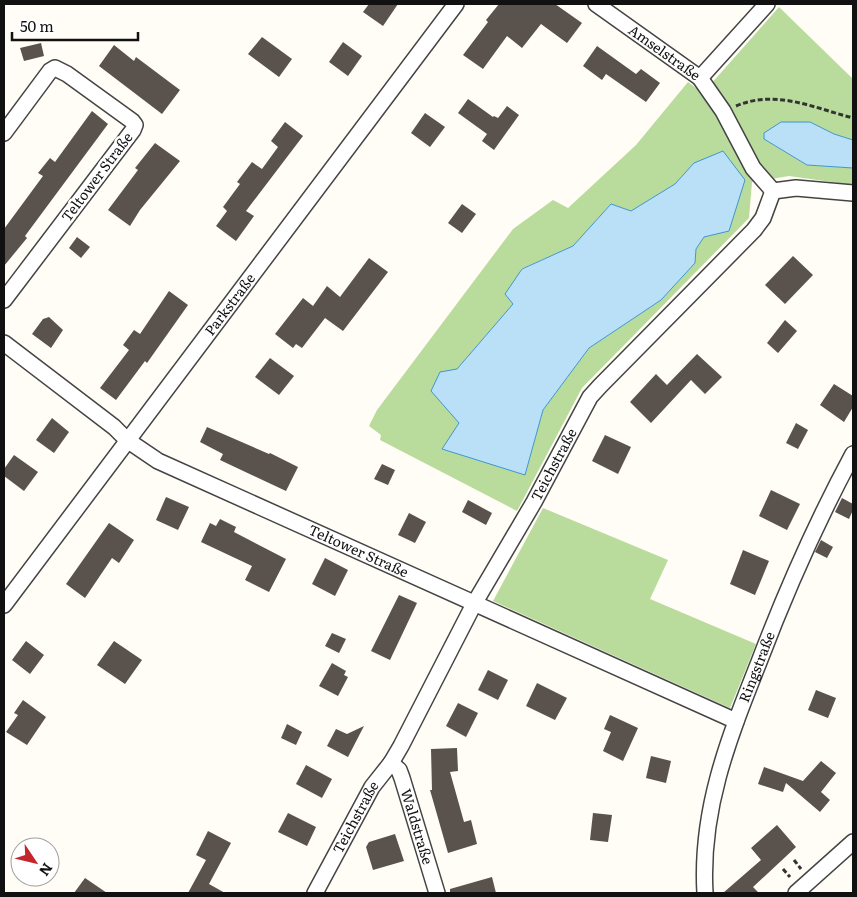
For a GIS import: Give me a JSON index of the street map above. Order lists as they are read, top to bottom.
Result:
{
  "streets": {
    "street": [
      "Amselstraße",
      "Teltower Straße",
      "Parkstraße",
      "Teichstraße",
      "Ringstraße",
      "Waldstraße"
    ]
  },
  "crossings": [
    ["Teltower Straße", "Parkstraße"],
    ["Teltower Straße", "Teichstraße"],
    ["Teltower Straße", "Ringstraße"],
    ["Teichstraße", "Waldstraße"]
  ],
  "scale_bar": "50 m",
  "north": "bottom right"
}
